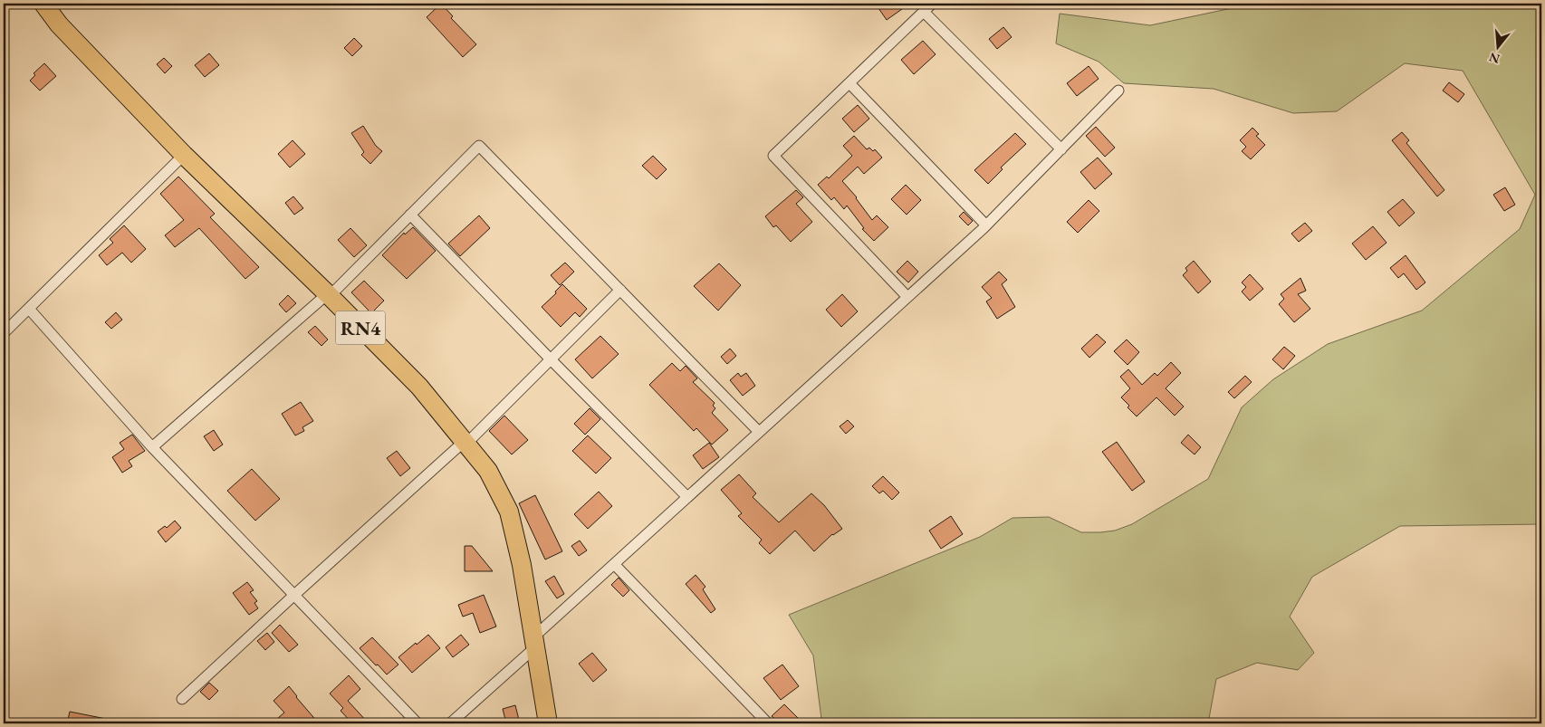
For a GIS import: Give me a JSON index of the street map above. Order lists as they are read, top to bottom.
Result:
{
  "streets": {
    "highway": ["RN4"]
  },
  "north": "bottom"
}
